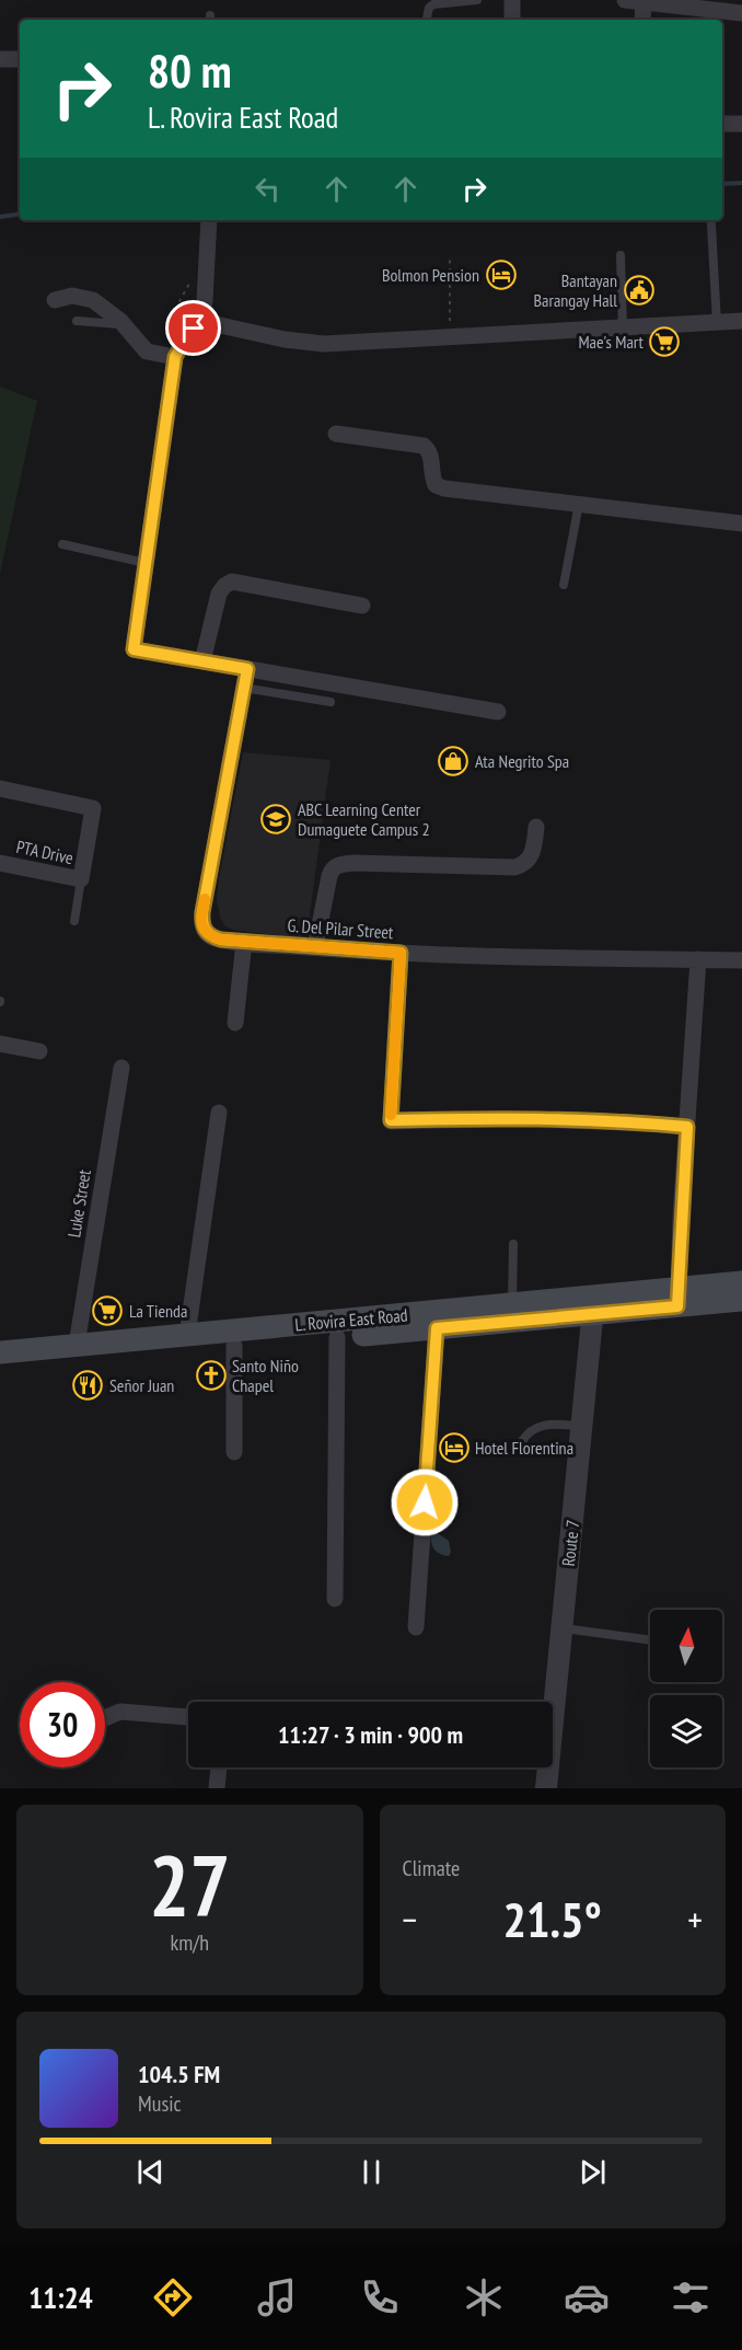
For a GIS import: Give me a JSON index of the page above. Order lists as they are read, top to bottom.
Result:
{
  "streets": {
    "main road": ["L. Rovira East Road"],
    "street": [
      "PTA Drive",
      "G. Del Pilar Street",
      "Luke Street",
      "Route 7"
    ]
  },
  "crossings": [
    ["Luke Street", "L. Rovira East Road"],
    ["L. Rovira East Road", "Route 7"]
  ],
  "places": {
    "hotel": ["Bolmon Pension", "Hotel Florentina"],
    "public building": ["Bantayan Barangay Hall"],
    "supermarket": ["Mae's Mart", "La Tienda"],
    "shop": ["Ata Negrito Spa"],
    "school or university": ["ABC Learning Center Dumaguete Campus 2"],
    "church": ["Santo Niño Chapel"],
    "restaurant": ["Señor Juan"]
  },
  "north": "top",
  "page": {
    "turn": ["80 m", "L. Rovira East Road"],
    "limit": "30",
    "trip": "11:27 · 3 min · 900 m",
    "tile": [
      ["27", "km/h"],
      "Climate"
    ],
    "heat": ["−", "21.5°", "+"],
    "song": ["104.5 FM", "Music"],
    "tabs": "11:24"
  }
}
